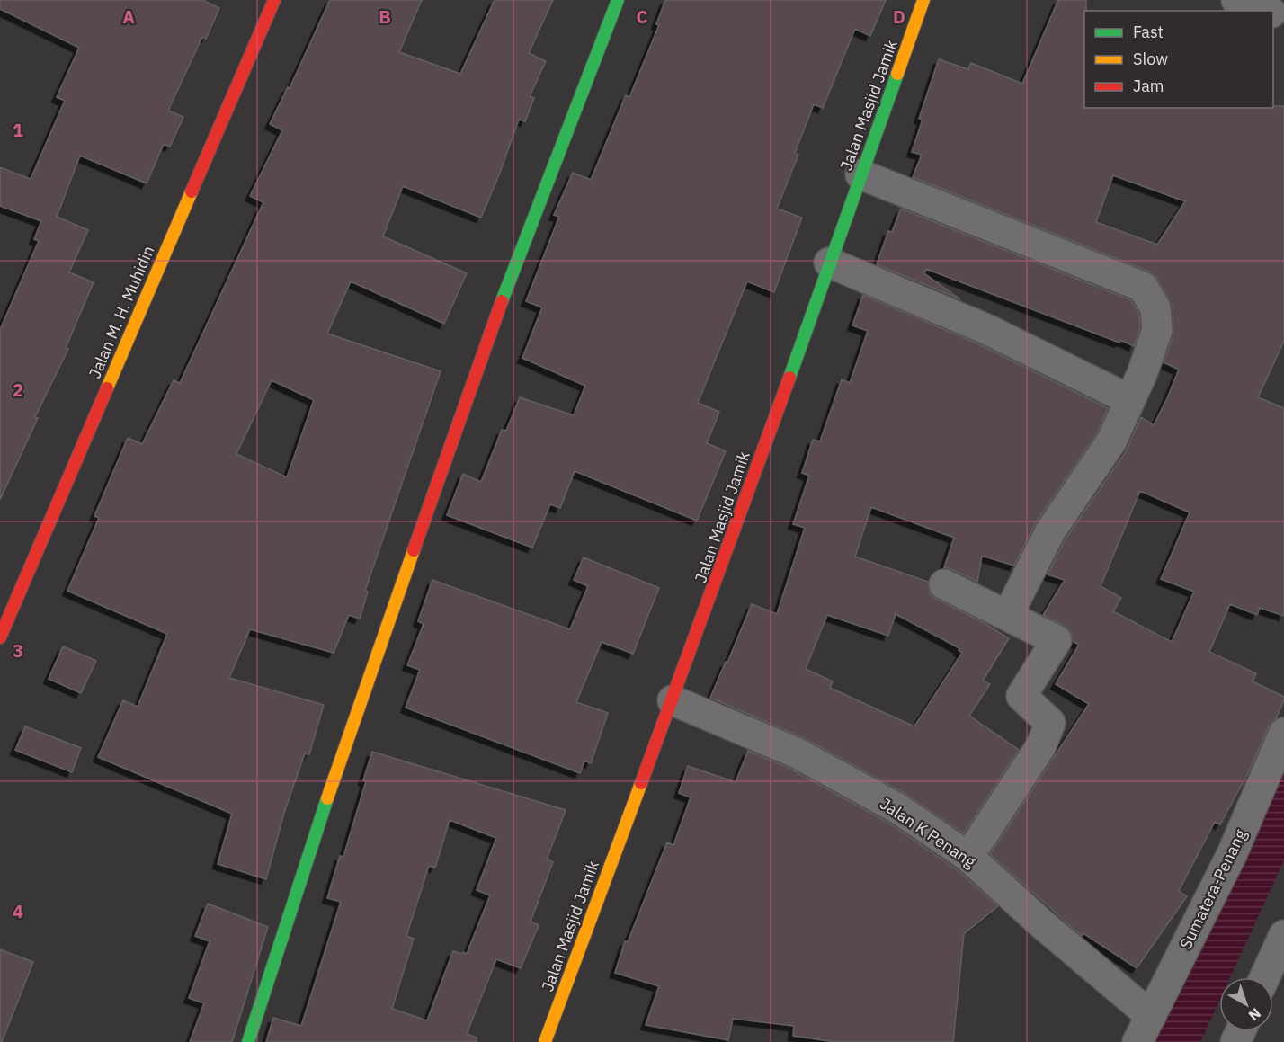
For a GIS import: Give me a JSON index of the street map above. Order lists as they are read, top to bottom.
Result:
{
  "streets": {
    "main road": ["Jalan Masjid Jamik", "Jalan M. H. Muhidin"],
    "street": ["Jalan K Penang", "Sumatera-Penang"]
  },
  "crossings": [
    ["Jalan Masjid Jamik", "Jalan K Penang"],
    ["Jalan K Penang", "Sumatera-Penang"]
  ],
  "legend": ["Fast", "Slow", "Jam"],
  "north": "bottom right",
  "grid": {
    "columns": [
      "A",
      "B",
      "C",
      "D"
    ],
    "rows": [
      "1",
      "2",
      "3",
      "4"
    ]
  }
}
